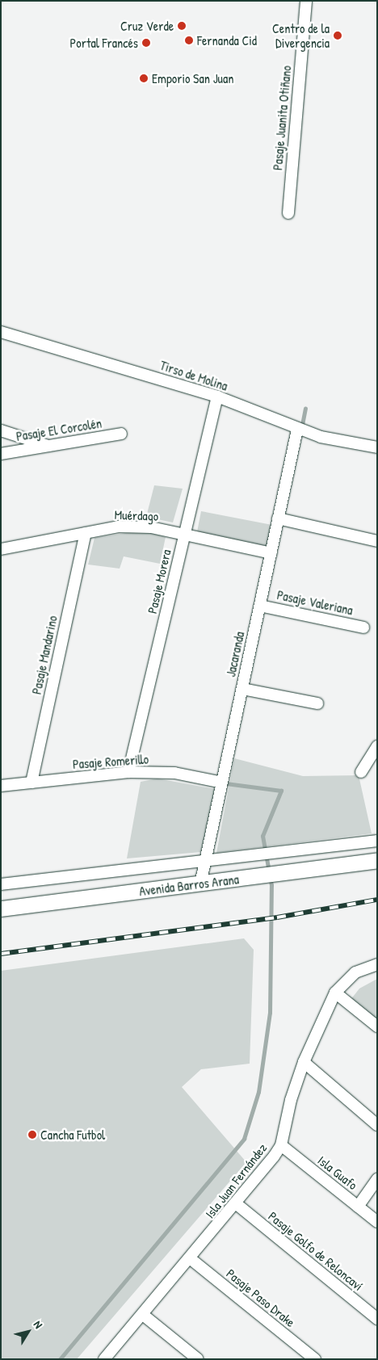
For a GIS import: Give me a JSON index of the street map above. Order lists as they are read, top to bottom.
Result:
{
  "streets": {
    "main road": ["Avenida Barros Arana"],
    "street": [
      "Pasaje Juanita Otiñano",
      "Tirso de Molina",
      "Pasaje El Corcolén",
      "Muérdago",
      "Pasaje Morera",
      "Pasaje Valeriana",
      "Jacaranda",
      "Pasaje Mandarino",
      "Pasaje Romerillo",
      "Isla Guafo",
      "Isla Juan Fernández",
      "Pasaje Golfo de Reloncaví",
      "Pasaje Paso Drake"
    ]
  },
  "crossings": [
    ["Tirso de Molina", "Pasaje Morera"],
    ["Tirso de Molina", "Jacaranda"],
    ["Muérdago", "Pasaje Morera"],
    ["Muérdago", "Jacaranda"],
    ["Muérdago", "Pasaje Mandarino"],
    ["Pasaje Morera", "Pasaje Romerillo"],
    ["Pasaje Valeriana", "Jacaranda"],
    ["Jacaranda", "Pasaje Romerillo"],
    ["Jacaranda", "Avenida Barros Arana"],
    ["Pasaje Mandarino", "Pasaje Romerillo"],
    ["Isla Guafo", "Isla Juan Fernández"],
    ["Isla Juan Fernández", "Pasaje Golfo de Reloncaví"],
    ["Isla Juan Fernández", "Pasaje Paso Drake"]
  ],
  "places": [
    "Cruz Verde",
    "Centro de la Divergencia",
    "Fernanda Cid",
    "Portal Francés",
    "Emporio San Juan",
    "Cancha Futbol"
  ],
  "north": "top right"
}
